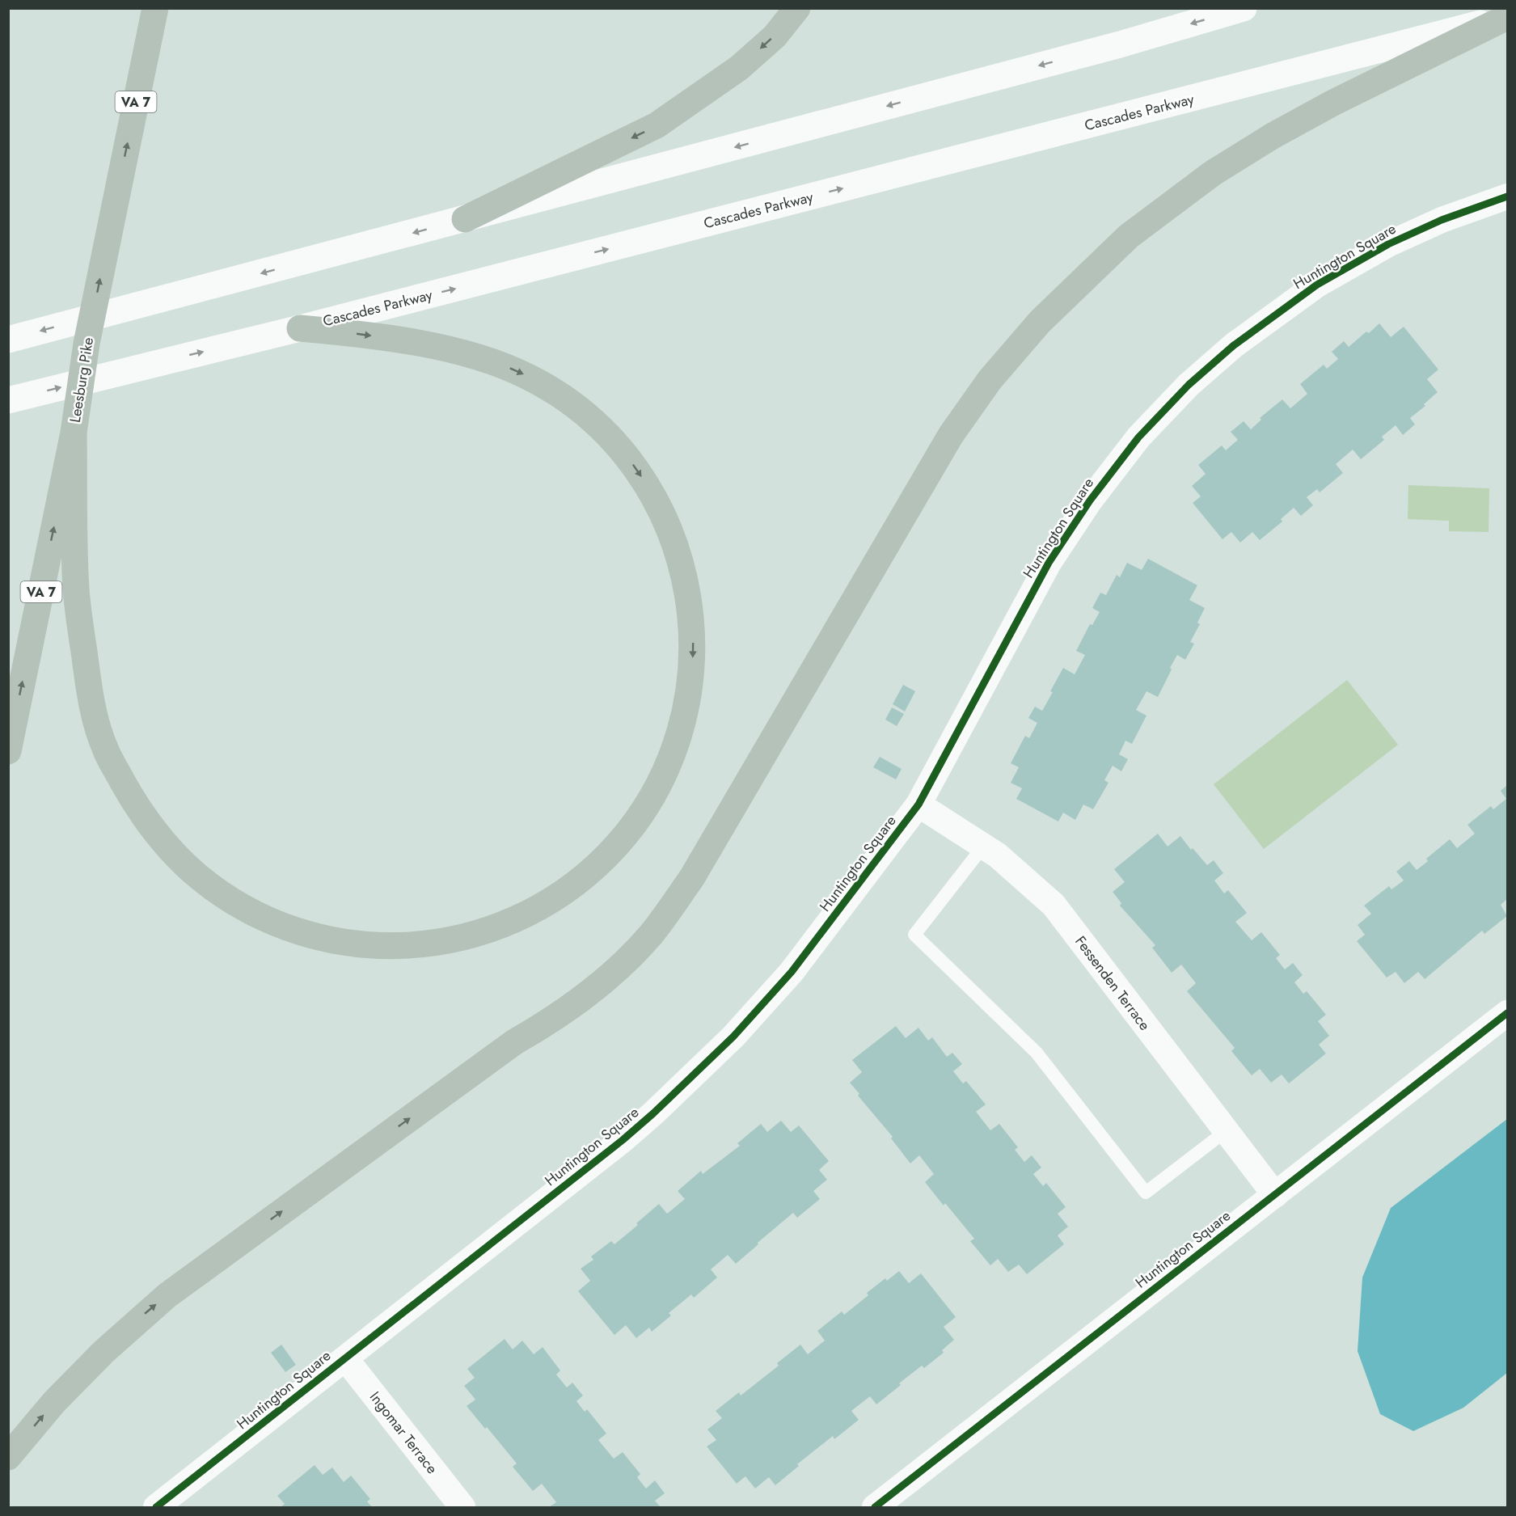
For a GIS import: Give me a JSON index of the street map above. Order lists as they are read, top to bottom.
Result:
{
  "streets": {
    "highway": ["VA 7", "Leesburg Pike"],
    "main road": ["Cascades Parkway"],
    "street": ["Huntington Square", "Fessenden Terrace", "Ingomar Terrace"]
  },
  "crossings": [
    ["Huntington Square", "Fessenden Terrace"],
    ["Huntington Square", "Ingomar Terrace"]
  ],
  "one_way": ["Leesburg Pike"]
}
